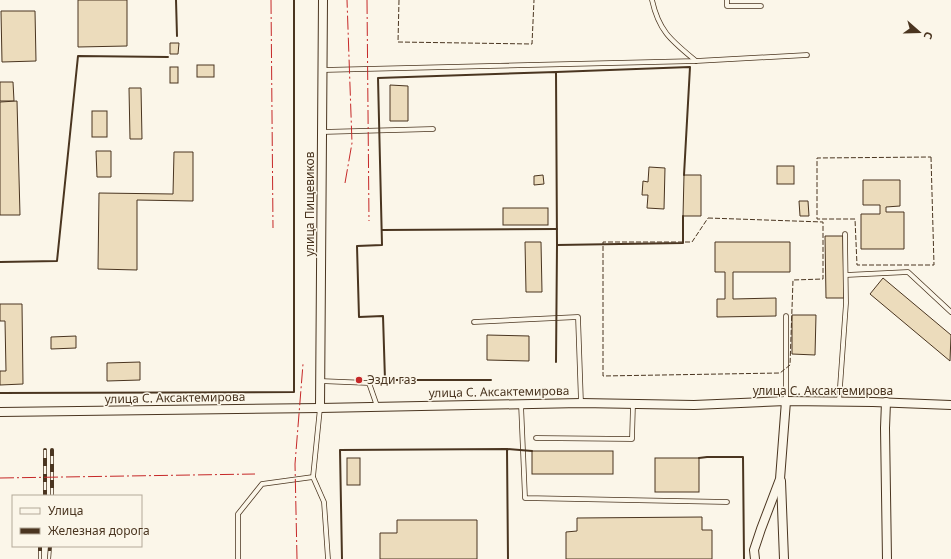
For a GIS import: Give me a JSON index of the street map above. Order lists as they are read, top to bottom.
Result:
{
  "streets": {
    "street": ["улица Пищевиков", "улица С. Аксактемирова"]
  },
  "crossings": [
    ["улица Пищевиков", "улица С. Аксактемирова"]
  ],
  "places": ["Эзди газ"],
  "legend": ["Улица", "Железная дорога"],
  "north": "right"
}
